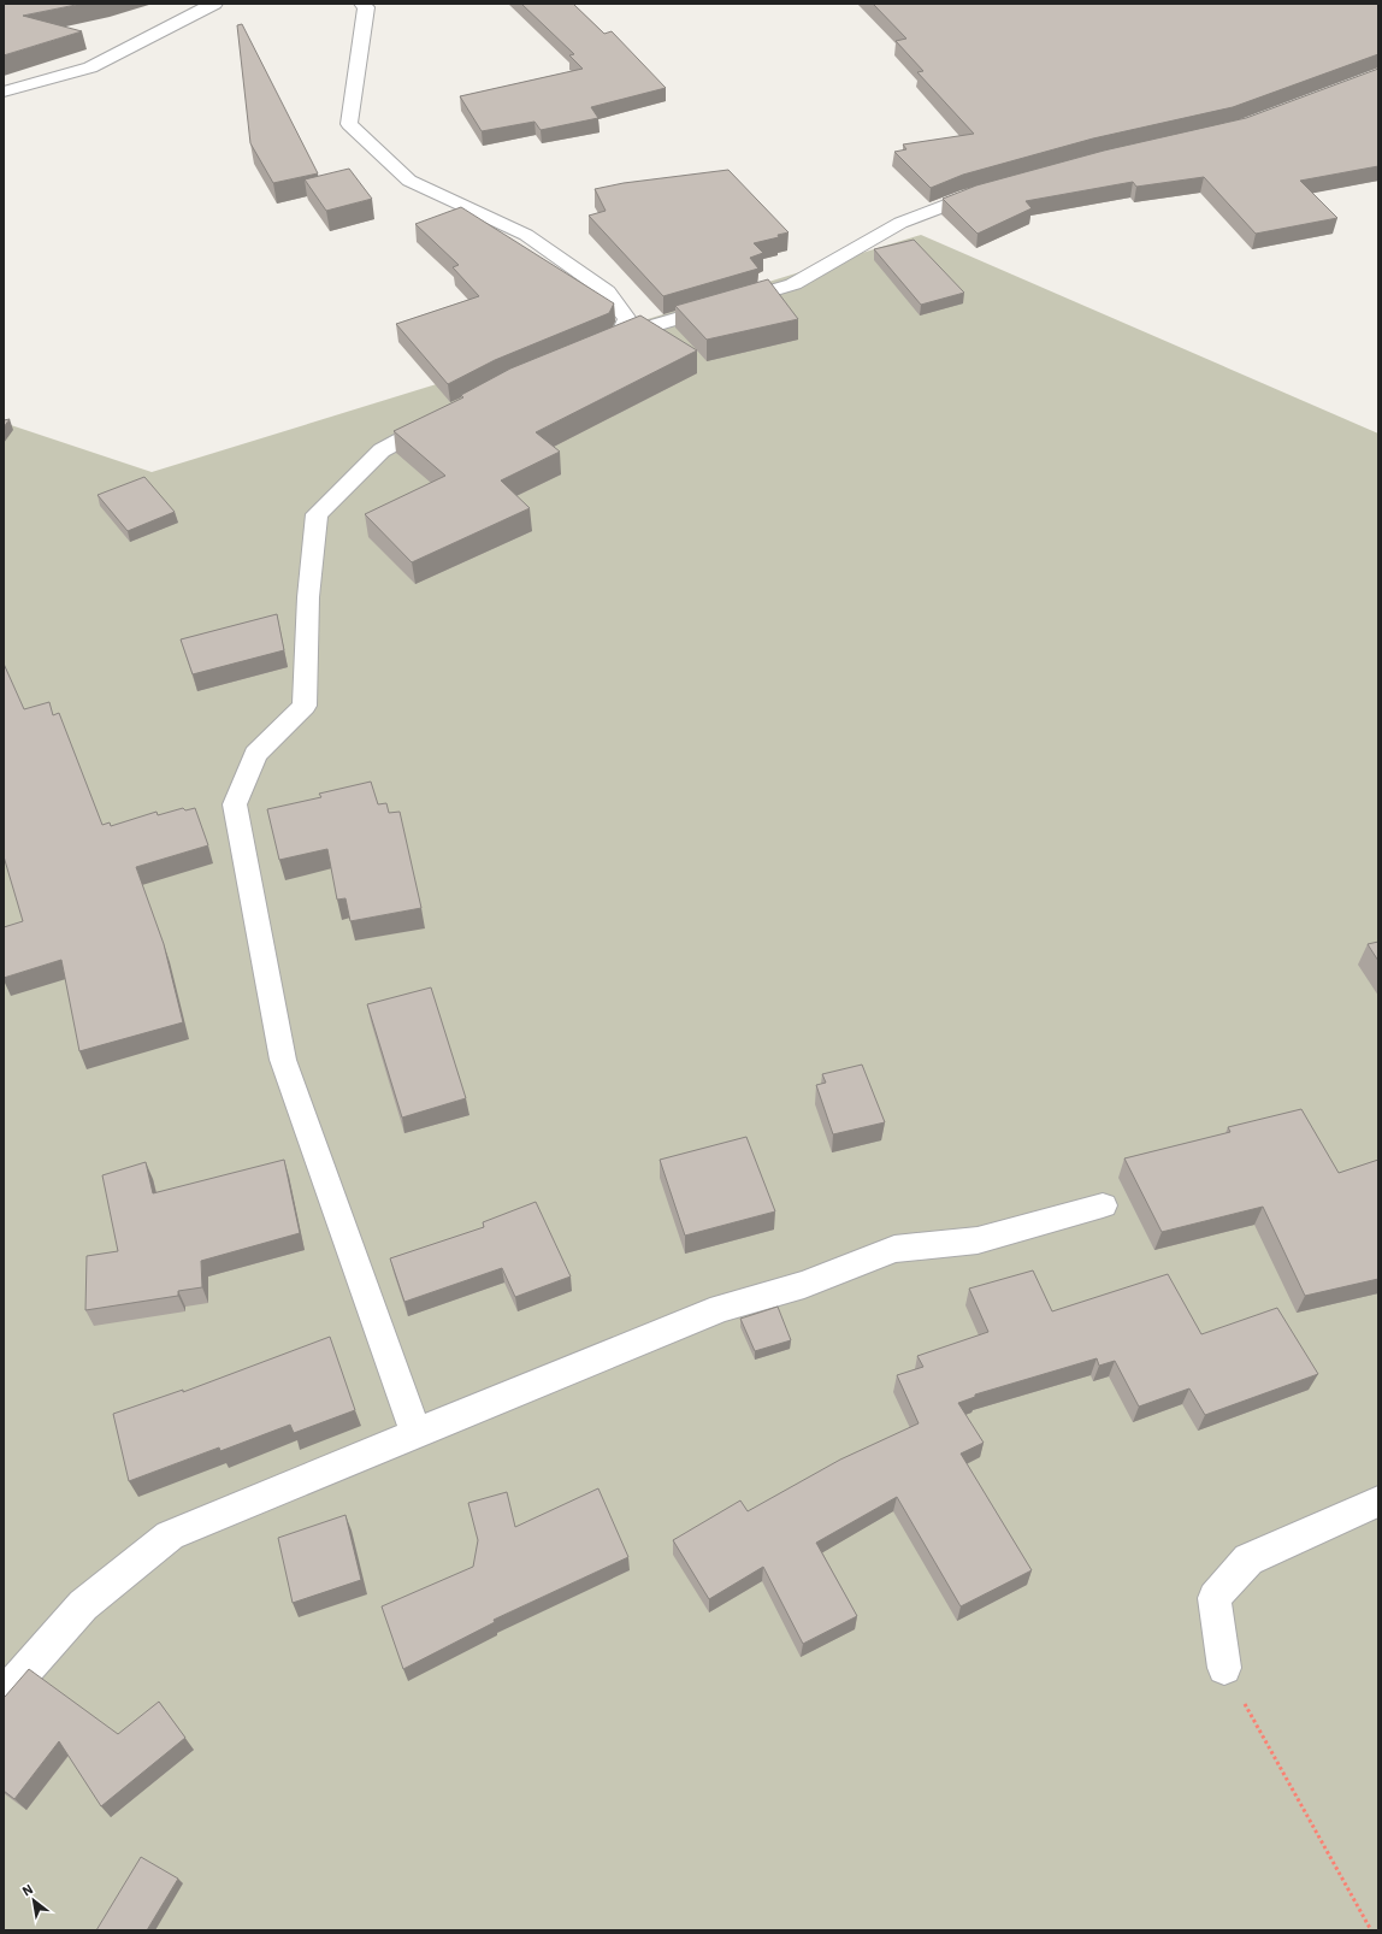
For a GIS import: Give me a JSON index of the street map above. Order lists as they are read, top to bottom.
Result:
{
  "north": "top left"
}
